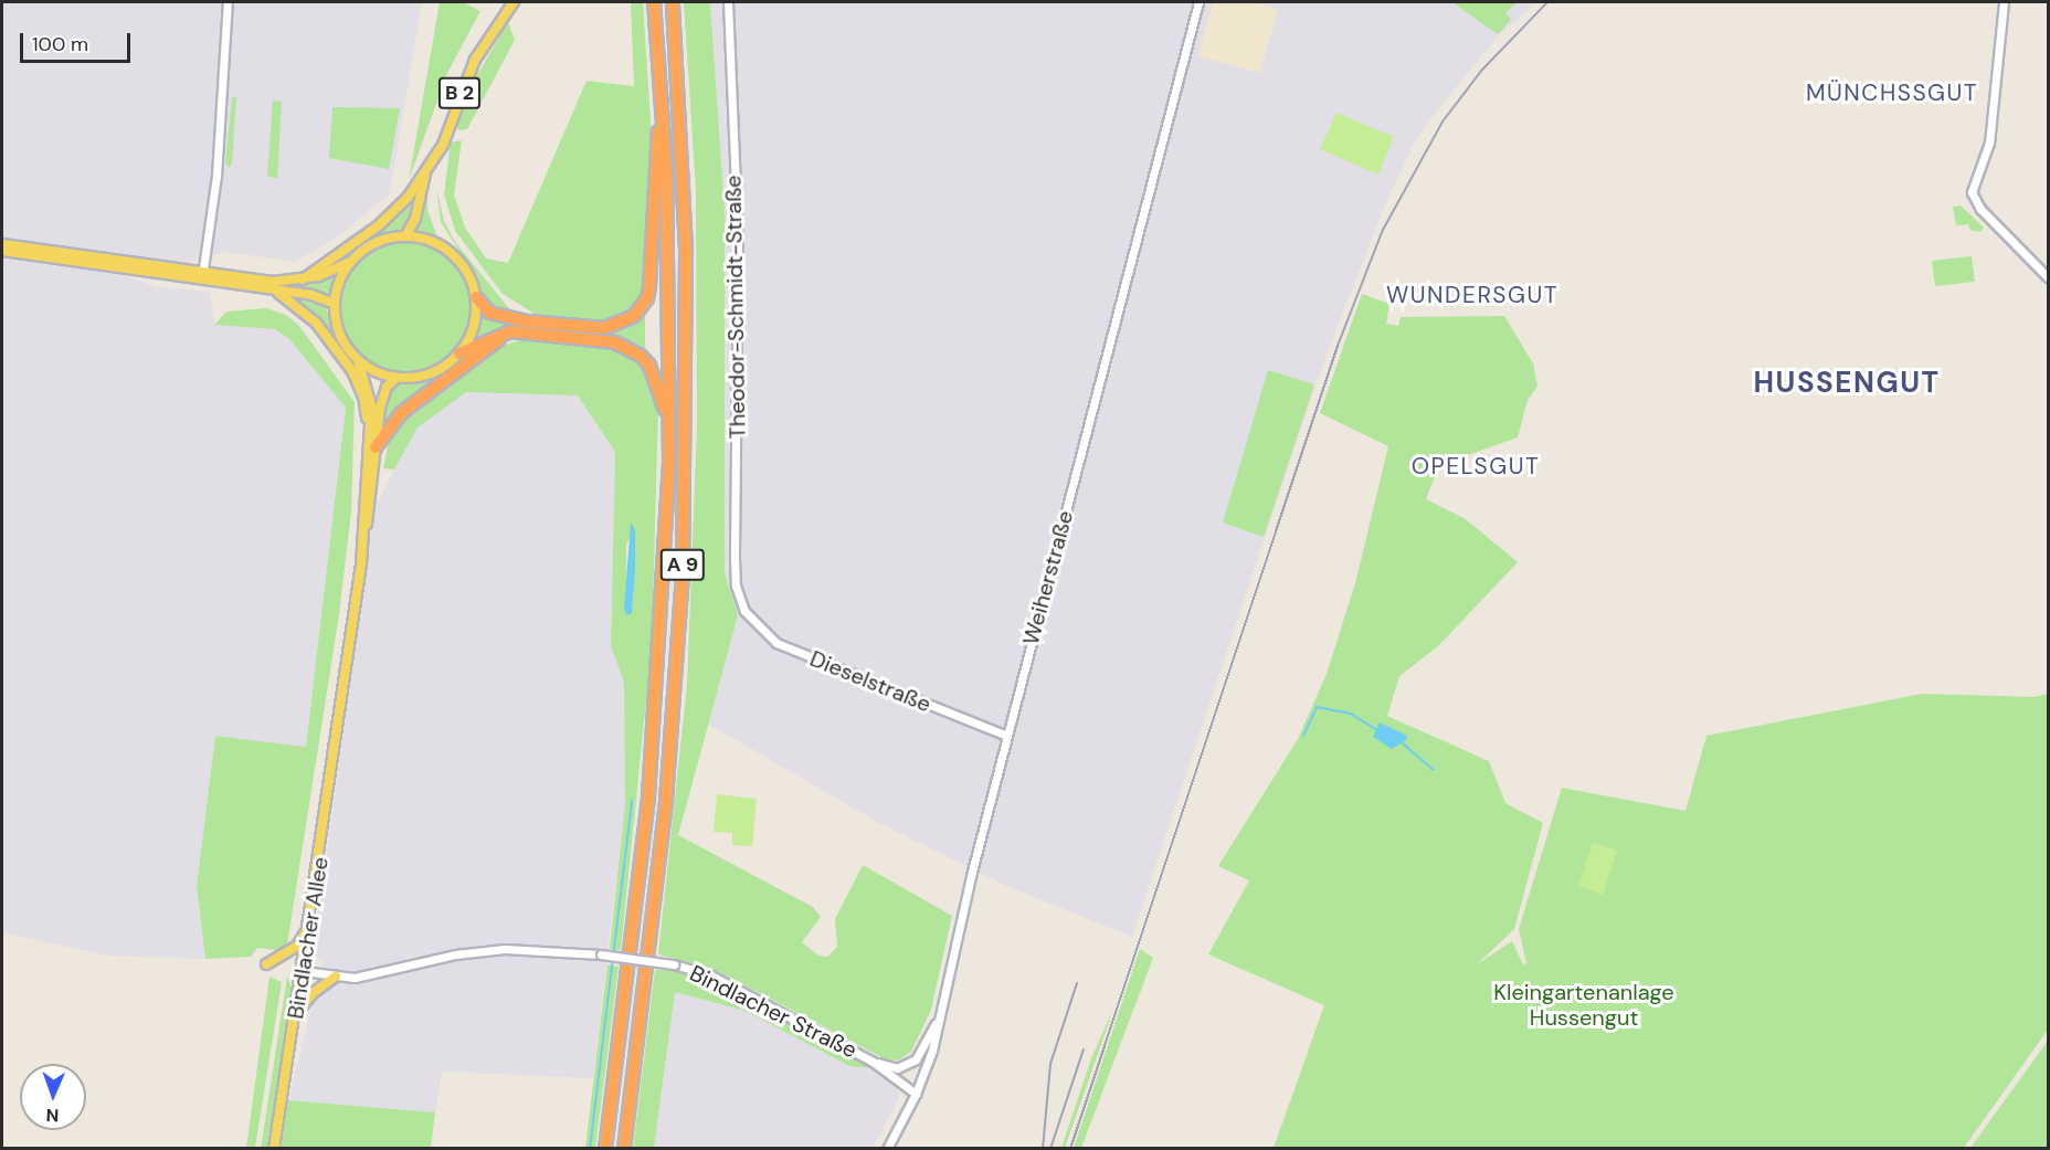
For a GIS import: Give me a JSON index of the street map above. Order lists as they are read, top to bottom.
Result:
{
  "streets": {
    "highway": ["A 9"],
    "main road": ["B 2", "Bindlacher Allee"],
    "street": [
      "Theodor-Schmidt-Straße",
      "Weiherstraße",
      "Dieselstraße",
      "Bindlacher Straße"
    ]
  },
  "crossings": [
    ["Theodor-Schmidt-Straße", "Dieselstraße"],
    ["Weiherstraße", "Dieselstraße"],
    ["Weiherstraße", "Bindlacher Straße"],
    ["Bindlacher Allee", "Bindlacher Straße"]
  ],
  "districts": [
    "MÜNCHSSGUT",
    "WUNDERSGUT",
    "HUSSENGUT",
    "OPELSGUT"
  ],
  "parks": ["Kleingartenanlage Hussengut"],
  "scale_bar": "100 m",
  "north": "bottom"
}
